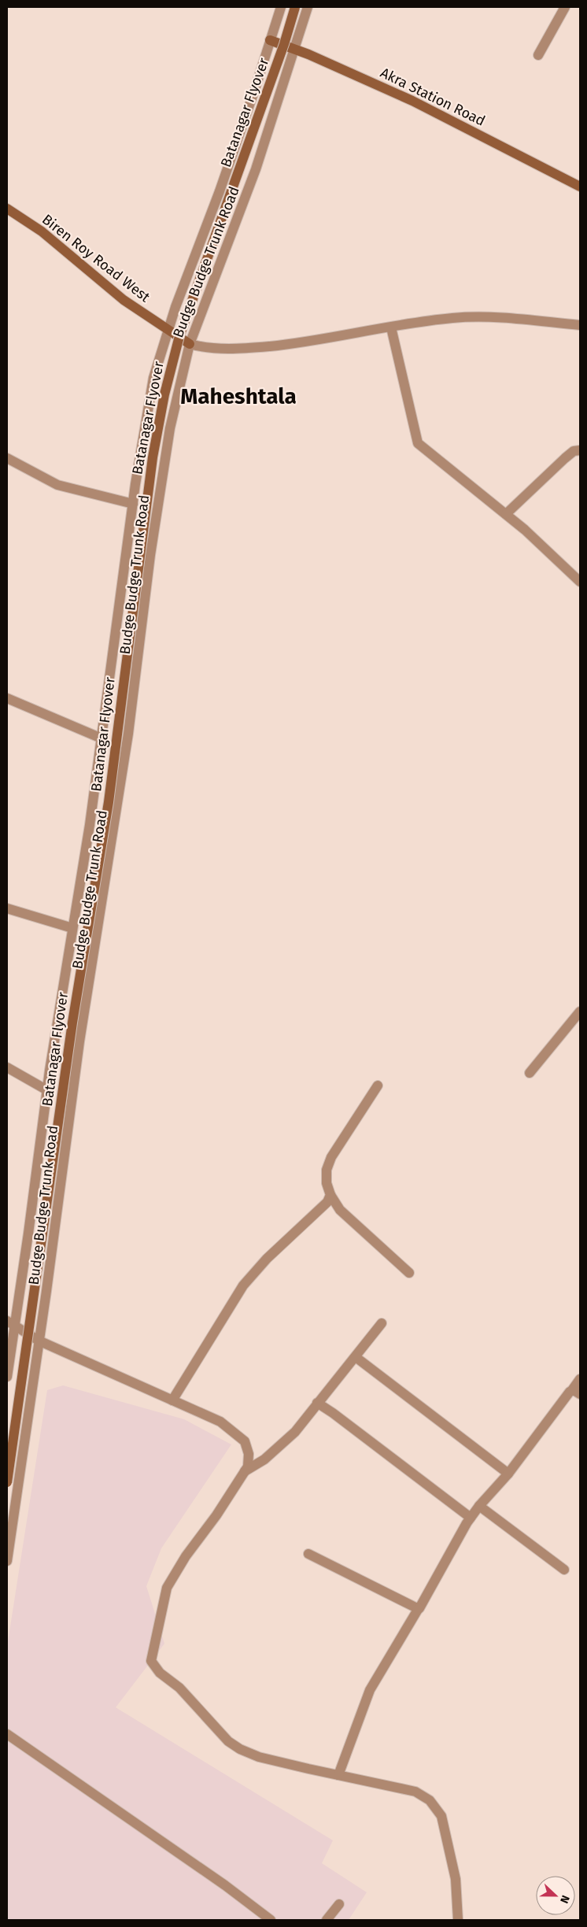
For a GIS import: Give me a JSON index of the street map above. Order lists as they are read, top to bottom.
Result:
{
  "streets": {
    "main road": ["Akra Station Road", "Batanagar Flyover", "Biren Roy Road West"],
    "street": ["Budge Budge Trunk Road"]
  },
  "crossings": [
    ["Akra Station Road", "Budge Budge Trunk Road"],
    ["Biren Roy Road West", "Budge Budge Trunk Road"]
  ],
  "districts": ["Maheshtala"],
  "north": "right"
}
